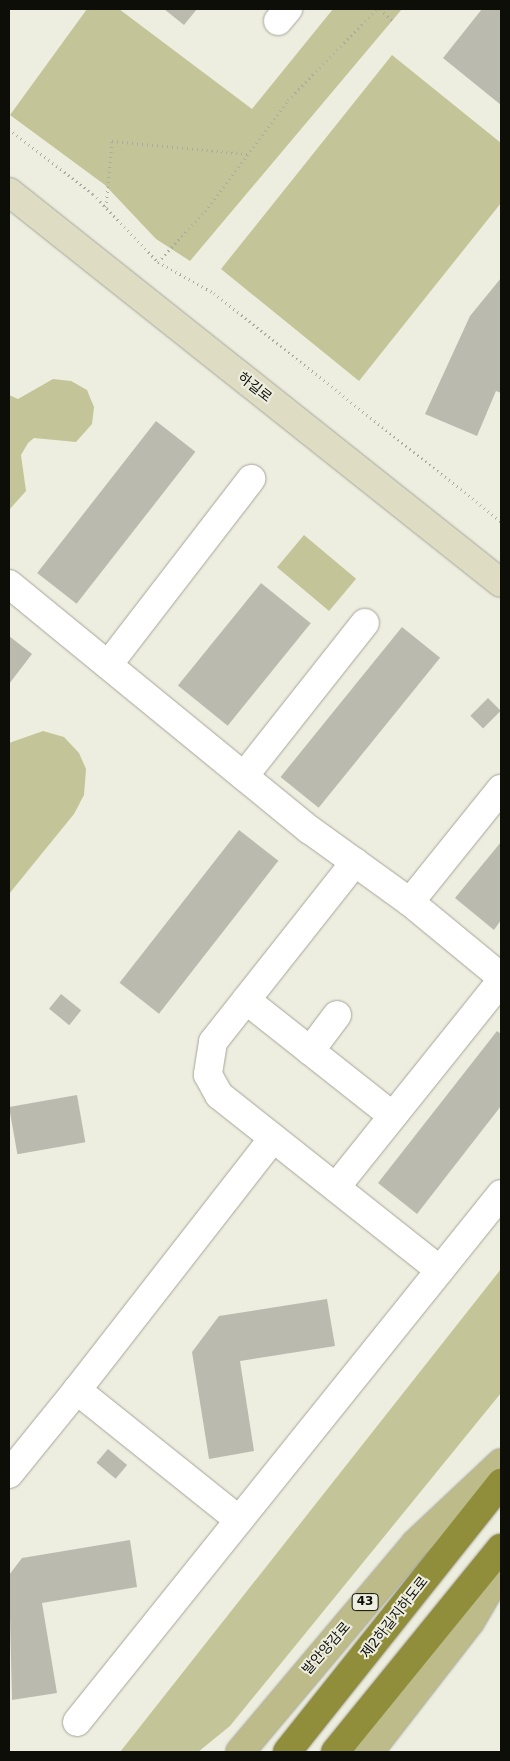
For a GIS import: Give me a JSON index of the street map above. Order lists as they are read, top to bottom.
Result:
{
  "streets": {
    "highway": ["제2하길지하도로"],
    "main road": ["43", "발안양감로"],
    "street": ["하길로"]
  }
}
